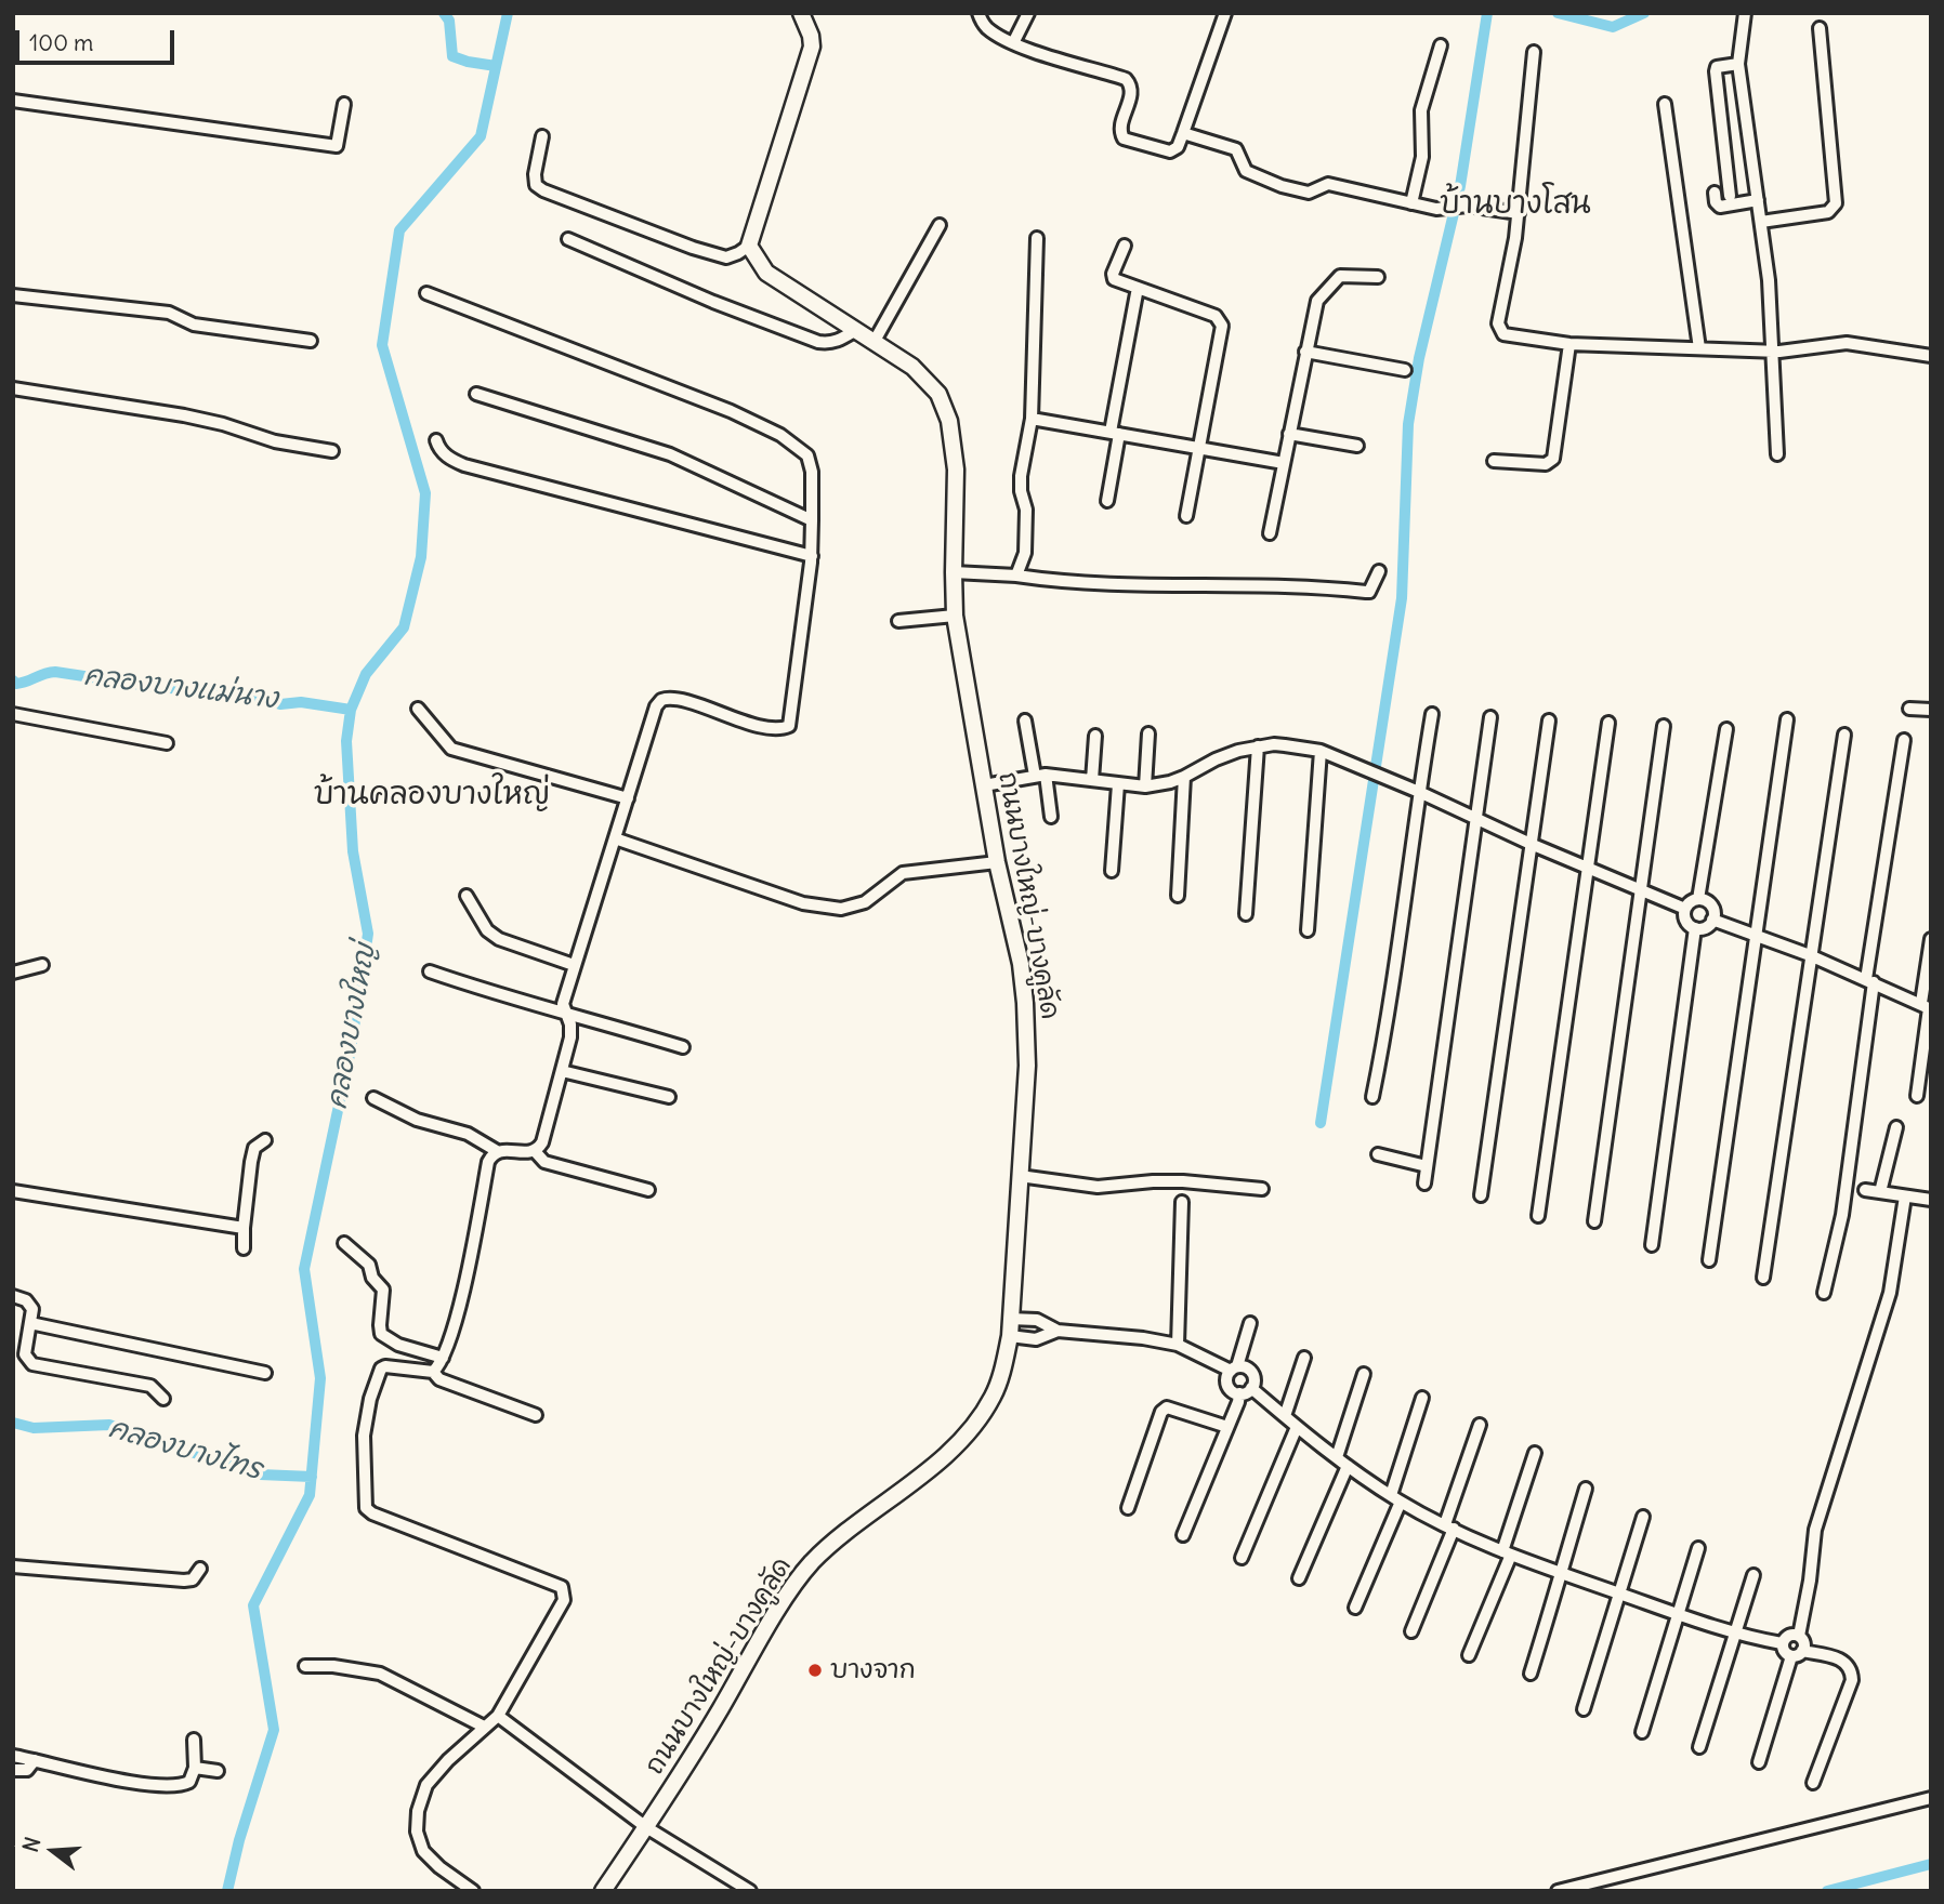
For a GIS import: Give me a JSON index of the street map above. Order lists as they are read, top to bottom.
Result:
{
  "streets": {
    "street": ["ถนนบางใหญ่-บางคูลัด"]
  },
  "districts": ["บ้านบางโสน", "บ้านคลองบางใหญ่"],
  "water": ["คลองบางแม่นาง", "คลองบางใหญ่", "คลองบางไทร"],
  "places": ["บางจาก"],
  "scale_bar": "100 m",
  "north": "left"
}
